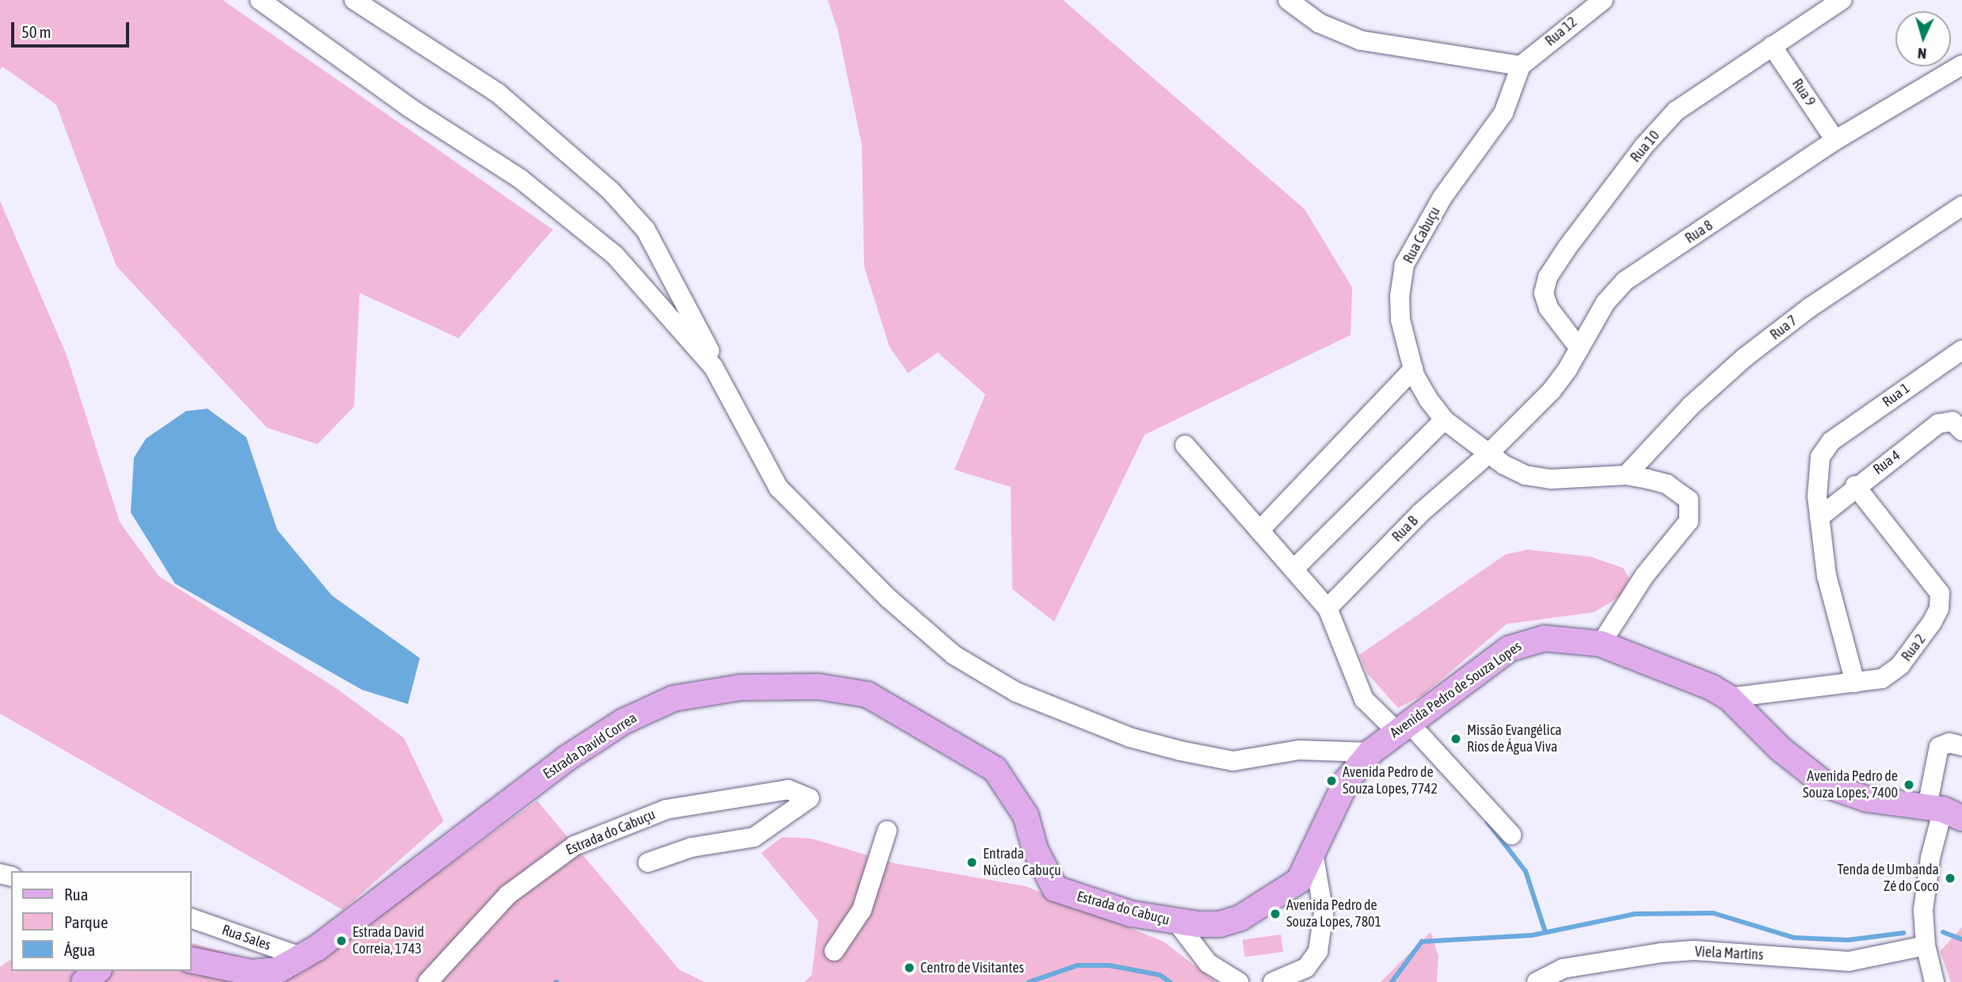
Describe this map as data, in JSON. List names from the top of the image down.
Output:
{
  "streets": {
    "main road": ["Avenida Pedro de Souza Lopes", "Estrada David Correa", "Estrada do Cabuçu"],
    "street": [
      "Rua 12",
      "Rua 9",
      "Rua 10",
      "Rua 8",
      "Rua Cabuçu",
      "Rua 7",
      "Rua 1",
      "Rua 4",
      "Rua B",
      "Rua 2",
      "Rua Sales",
      "Viela Martins"
    ]
  },
  "crossings": [
    ["Rua 12", "Rua Cabuçu"],
    ["Rua 9", "Rua 10"],
    ["Rua 9", "Rua 8"],
    ["Rua 10", "Rua 8"],
    ["Rua 8", "Rua Cabuçu"],
    ["Rua 8", "Rua B"],
    ["Rua Cabuçu", "Rua 7"],
    ["Rua Cabuçu", "Rua B"],
    ["Rua Cabuçu", "Avenida Pedro de Souza Lopes"],
    ["Rua 1", "Rua 4"],
    ["Rua 4", "Rua 2"],
    ["Rua 2", "Avenida Pedro de Souza Lopes"],
    ["Avenida Pedro de Souza Lopes", "Estrada do Cabuçu"],
    ["Estrada David Correa", "Estrada do Cabuçu"],
    ["Estrada David Correa", "Rua Sales"]
  ],
  "places": [
    "Missão Evangélica Rios de Água Viva",
    "Avenida Pedro de Souza Lopes, 7742",
    "Avenida Pedro de Souza Lopes, 7400",
    "Entrada Núcleo Cabuçu",
    "Tenda de Umbanda Zé do Coco",
    "Avenida Pedro de Souza Lopes, 7801",
    "Estrada David Correia, 1743",
    "Centro de Visitantes"
  ],
  "legend": ["Rua", "Parque", "Água"],
  "scale_bar": "50 m",
  "north": "bottom"
}
